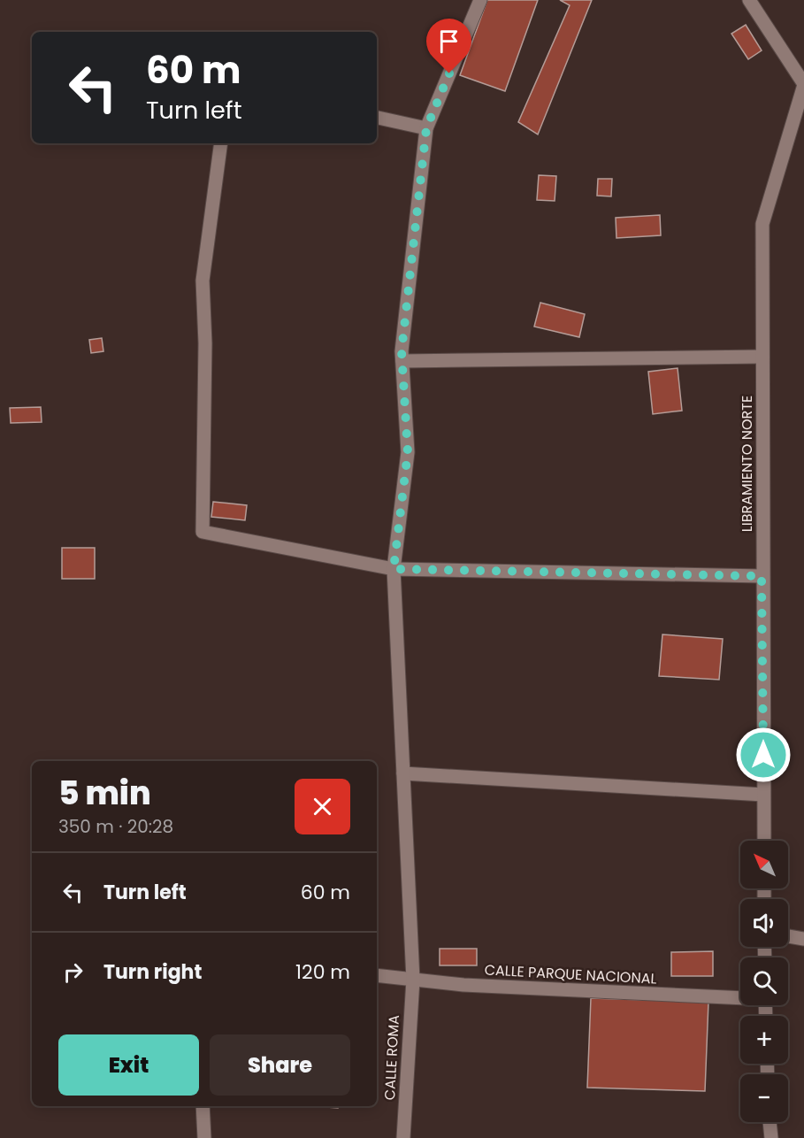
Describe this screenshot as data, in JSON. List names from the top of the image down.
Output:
{
  "streets": {
    "street": ["LIBRAMIENTO NORTE", "CALLE PARQUE NACIONAL", "CALLE ROMA"]
  },
  "crossings": [
    ["CALLE PARQUE NACIONAL", "CALLE ROMA"]
  ],
  "north": "top left",
  "page": {
    "turn": ["60 m", "Turn left"],
    "heading": ["5 min", "350 m · 20:28"],
    "map_buttons": ["+", "−"],
    "list": [
      {
        "name": "Turn left",
        "value": "60 m"
      },
      {
        "name": "Turn right",
        "value": "120 m"
      }
    ],
    "buttons": ["Exit", "Share"]
  }
}
